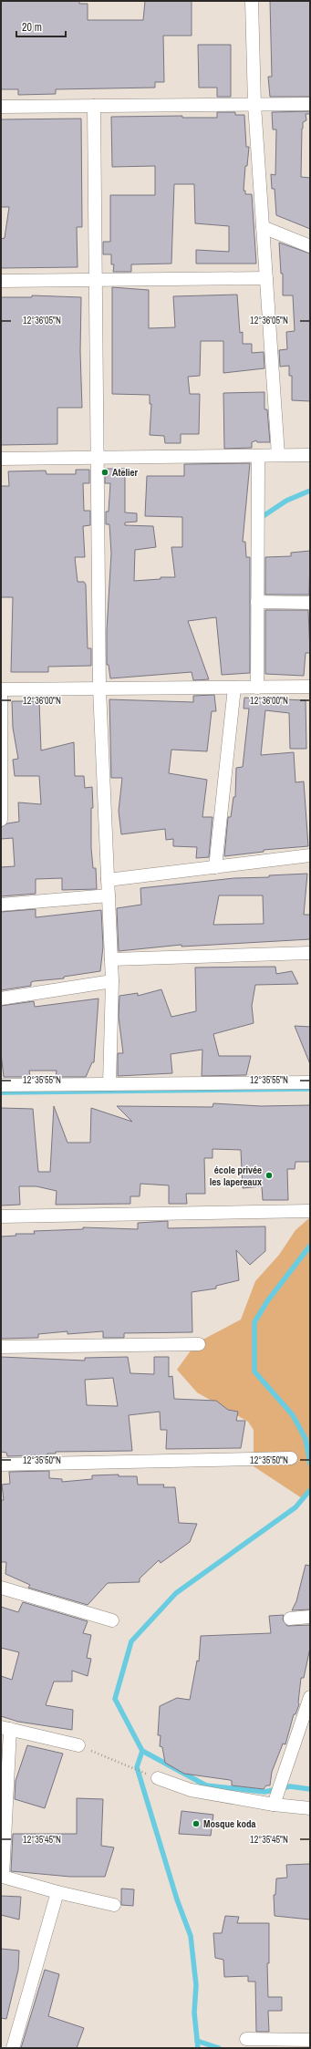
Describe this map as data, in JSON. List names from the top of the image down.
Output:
{
  "places": ["Atelier", "école privée les lapereaux", "Mosque koda"],
  "scale_bar": "20 m",
  "coordinates": [
    "12°36'05\"N",
    "12°36'00\"N",
    "12°35'55\"N",
    "12°35'50\"N",
    "12°35'45\"N"
  ]
}
